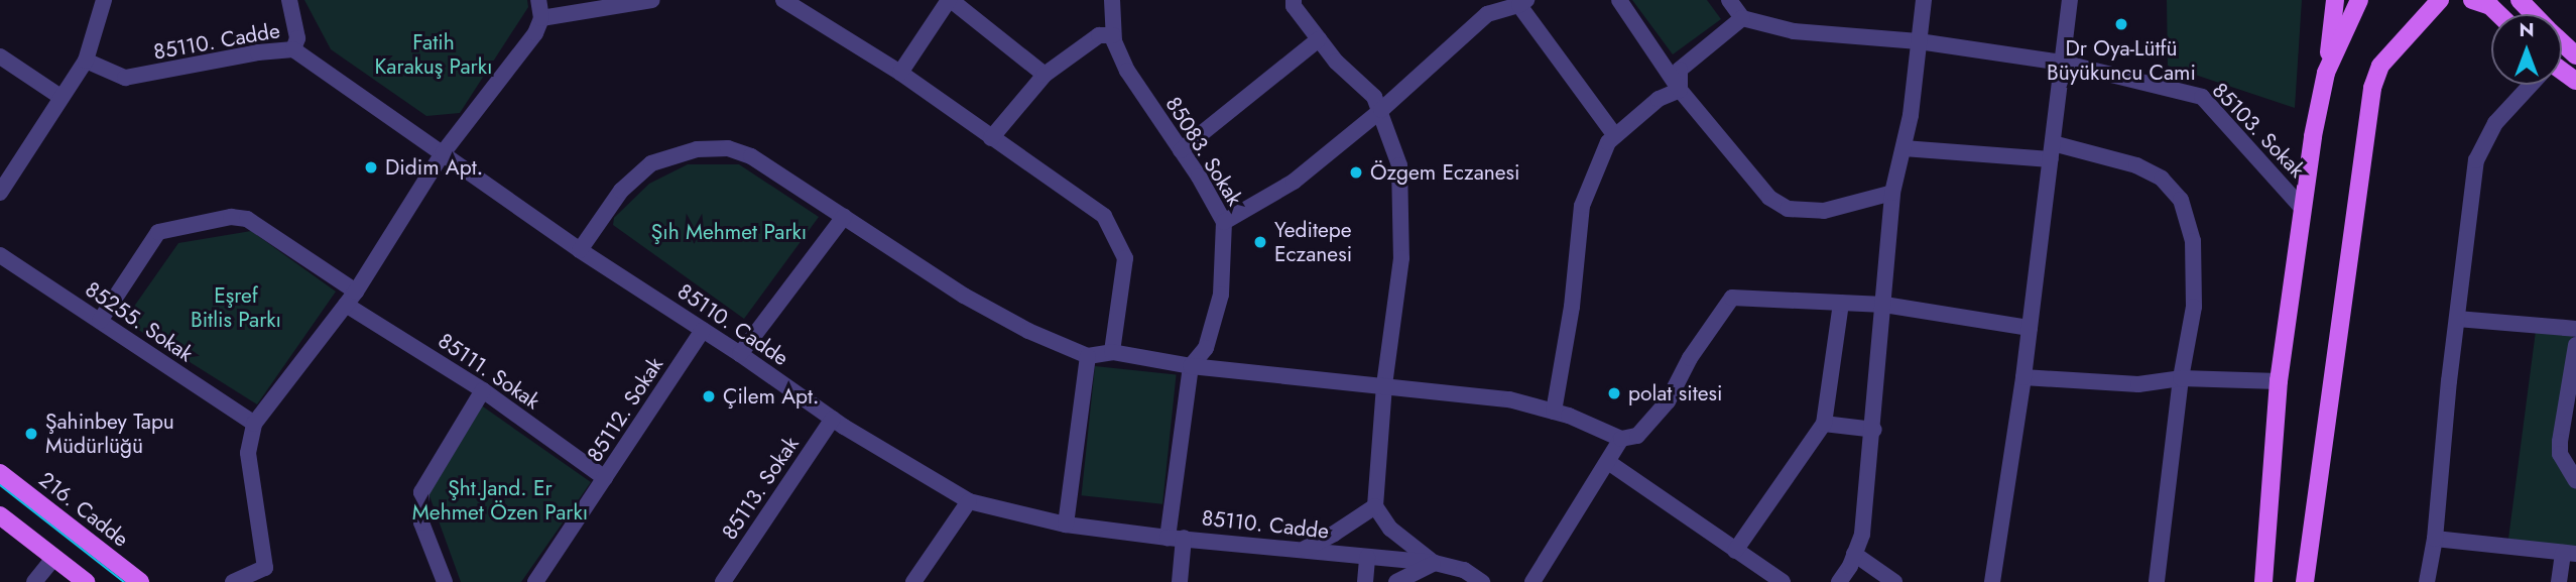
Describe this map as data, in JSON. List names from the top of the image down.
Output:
{
  "streets": {
    "main road": ["216. Cadde"],
    "street": [
      "85110. Cadde",
      "85103. Sokak",
      "85083. Sokak",
      "85255. Sokak",
      "85111. Sokak",
      "85112. Sokak",
      "85113. Sokak"
    ]
  },
  "crossings": [
    ["85110. Cadde", "85083. Sokak"],
    ["85110. Cadde", "85112. Sokak"],
    ["85110. Cadde", "85113. Sokak"],
    ["85255. Sokak", "85111. Sokak"],
    ["85111. Sokak", "85112. Sokak"]
  ],
  "parks": [
    "Fatih Karakuş Parkı",
    "Şıh Mehmet Parkı",
    "Eşref Bitlis Parkı",
    "Şht.Jand. Er Mehmet Özen Parkı"
  ],
  "places": [
    "Dr Oya-Lütfü Büyükuncu Cami",
    "Didim Apt.",
    "Özgem Eczanesi",
    "Yeditepe Eczanesi",
    "polat sitesi",
    "Çilem Apt.",
    "Şahinbey Tapu Müdürlüğü"
  ],
  "north": "top"
}
